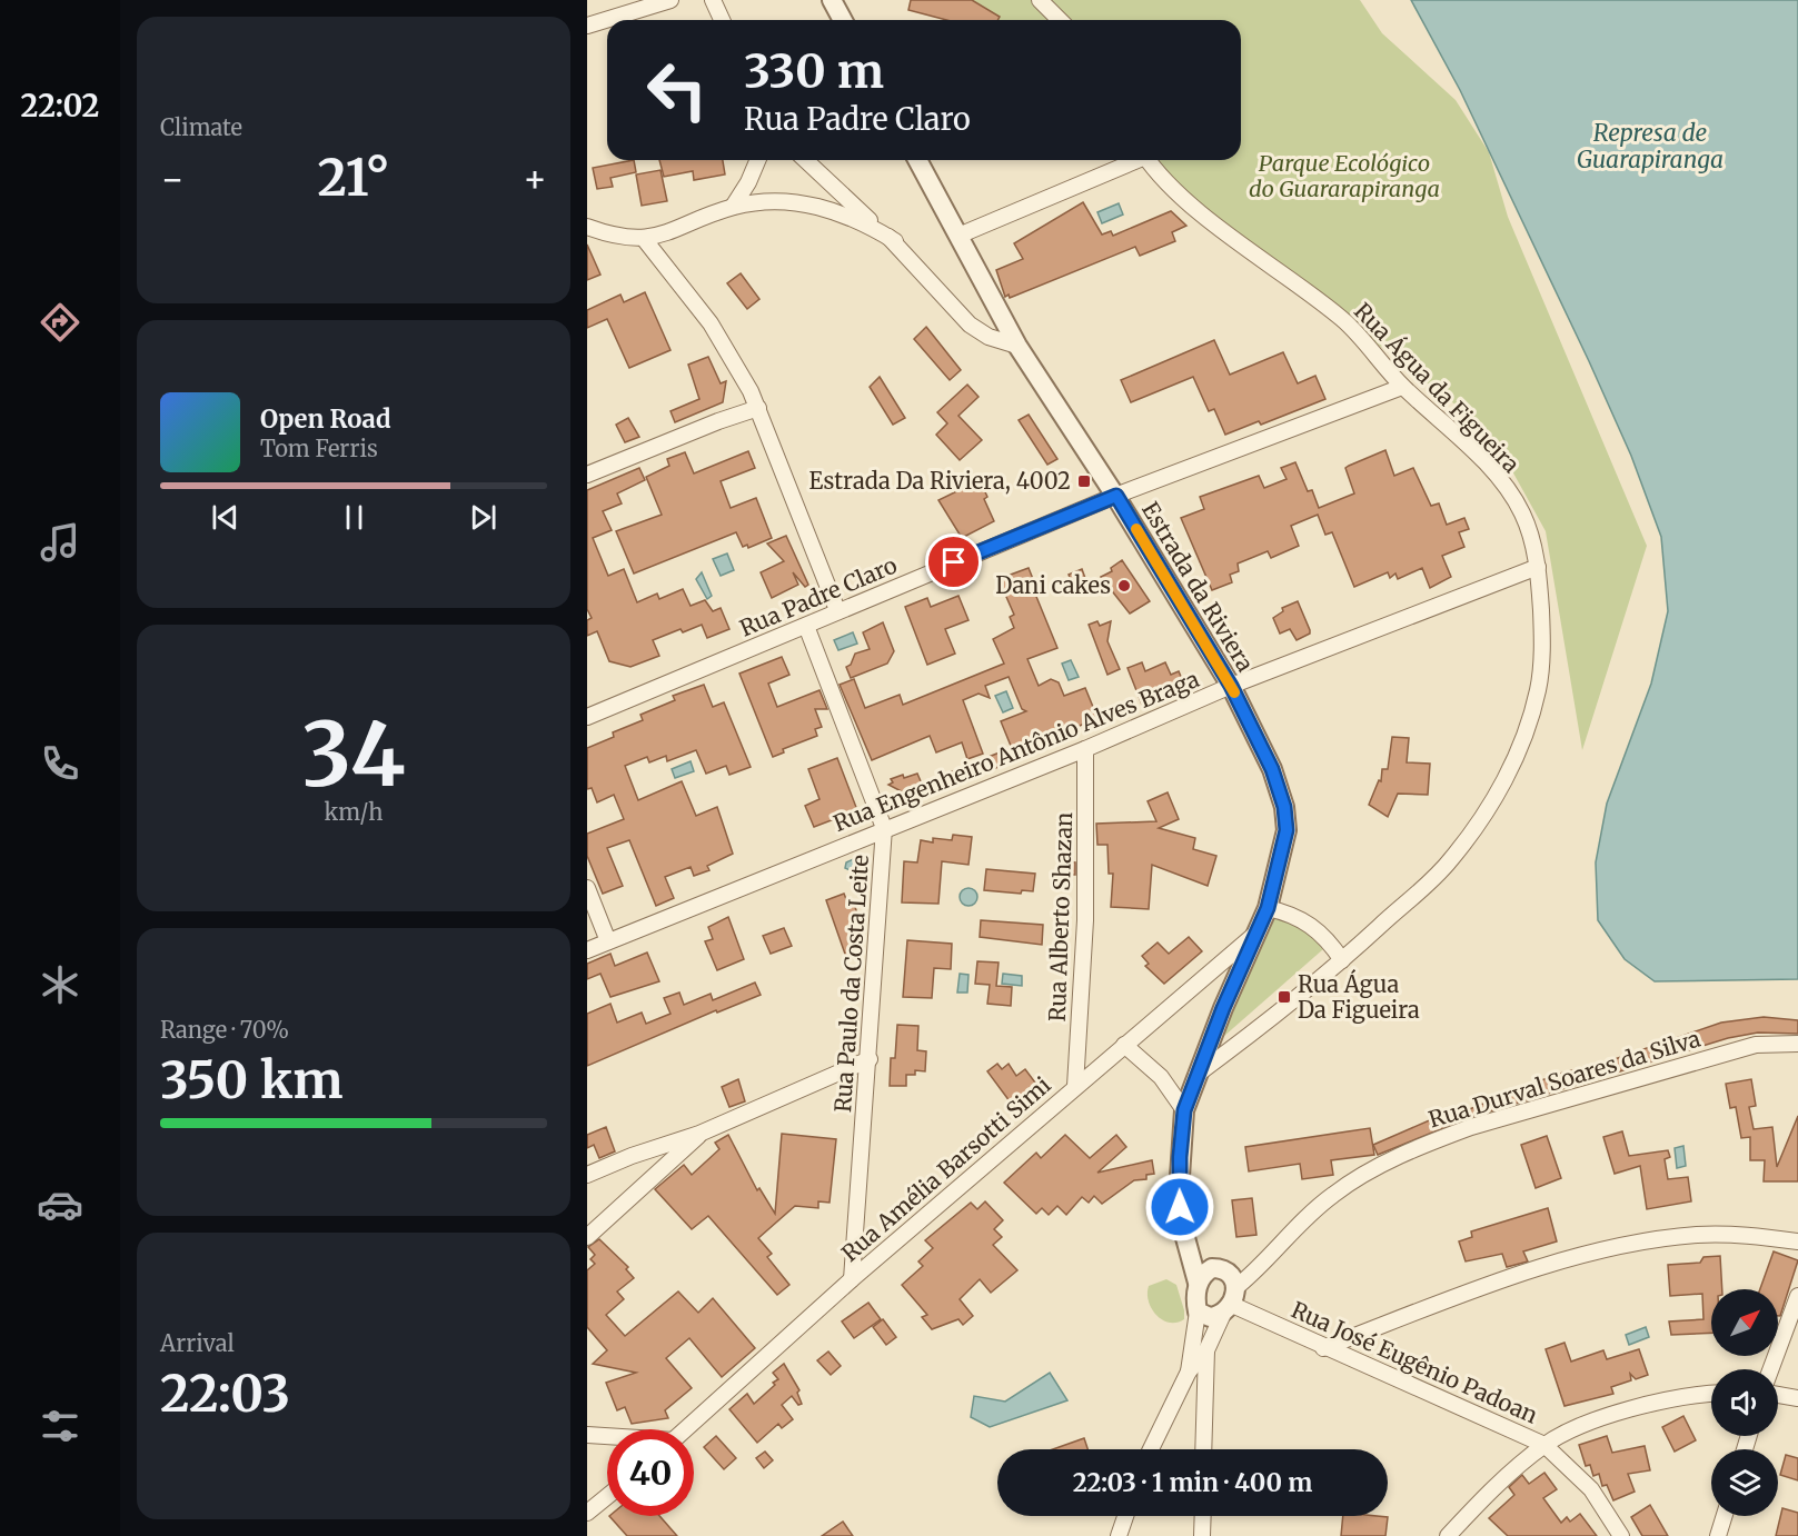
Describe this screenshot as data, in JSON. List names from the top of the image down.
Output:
{
  "streets": {
    "street": [
      "Rua Água da Figueira",
      "Estrada da Riviera",
      "Rua Padre Claro",
      "Rua Engenheiro Antônio Alves Braga",
      "Rua Alberto Shazan",
      "Rua Paulo da Costa Leite",
      "Rua Durval Soares da Silva",
      "Rua Amélia Barsotti Simi",
      "Rua José Eugênio Padoan"
    ]
  },
  "crossings": [
    ["Rua Água da Figueira", "Estrada da Riviera"],
    ["Rua Água da Figueira", "Rua Padre Claro"],
    ["Rua Água da Figueira", "Rua Engenheiro Antônio Alves Braga"],
    ["Estrada da Riviera", "Rua Padre Claro"],
    ["Estrada da Riviera", "Rua Engenheiro Antônio Alves Braga"],
    ["Estrada da Riviera", "Rua Amélia Barsotti Simi"],
    ["Rua Padre Claro", "Rua Paulo da Costa Leite"],
    ["Rua Engenheiro Antônio Alves Braga", "Rua Alberto Shazan"],
    ["Rua Engenheiro Antônio Alves Braga", "Rua Paulo da Costa Leite"],
    ["Rua Alberto Shazan", "Rua Amélia Barsotti Simi"],
    ["Rua Paulo da Costa Leite", "Rua Amélia Barsotti Simi"],
    ["Rua Durval Soares da Silva", "Rua José Eugênio Padoan"]
  ],
  "water": ["Represa de Guarapiranga"],
  "parks": ["Parque Ecológico do Guararapiranga"],
  "places": {
    "transit": ["Estrada Da Riviera, 4002", "Rua Água Da Figueira"],
    "other": ["Dani cakes"]
  },
  "north": "top right",
  "page": {
    "tabs": "22:02",
    "tile": [
      "Climate",
      ["34", "km/h"],
      ["Range · 70%", "350 km"],
      ["Arrival", "22:03"]
    ],
    "turn": ["330 m", "Rua Padre Claro"],
    "heat": ["−", "21°", "+"],
    "song": ["Open Road", "Tom Ferris"],
    "limit": "40",
    "trip": "22:03 · 1 min · 400 m"
  }
}
